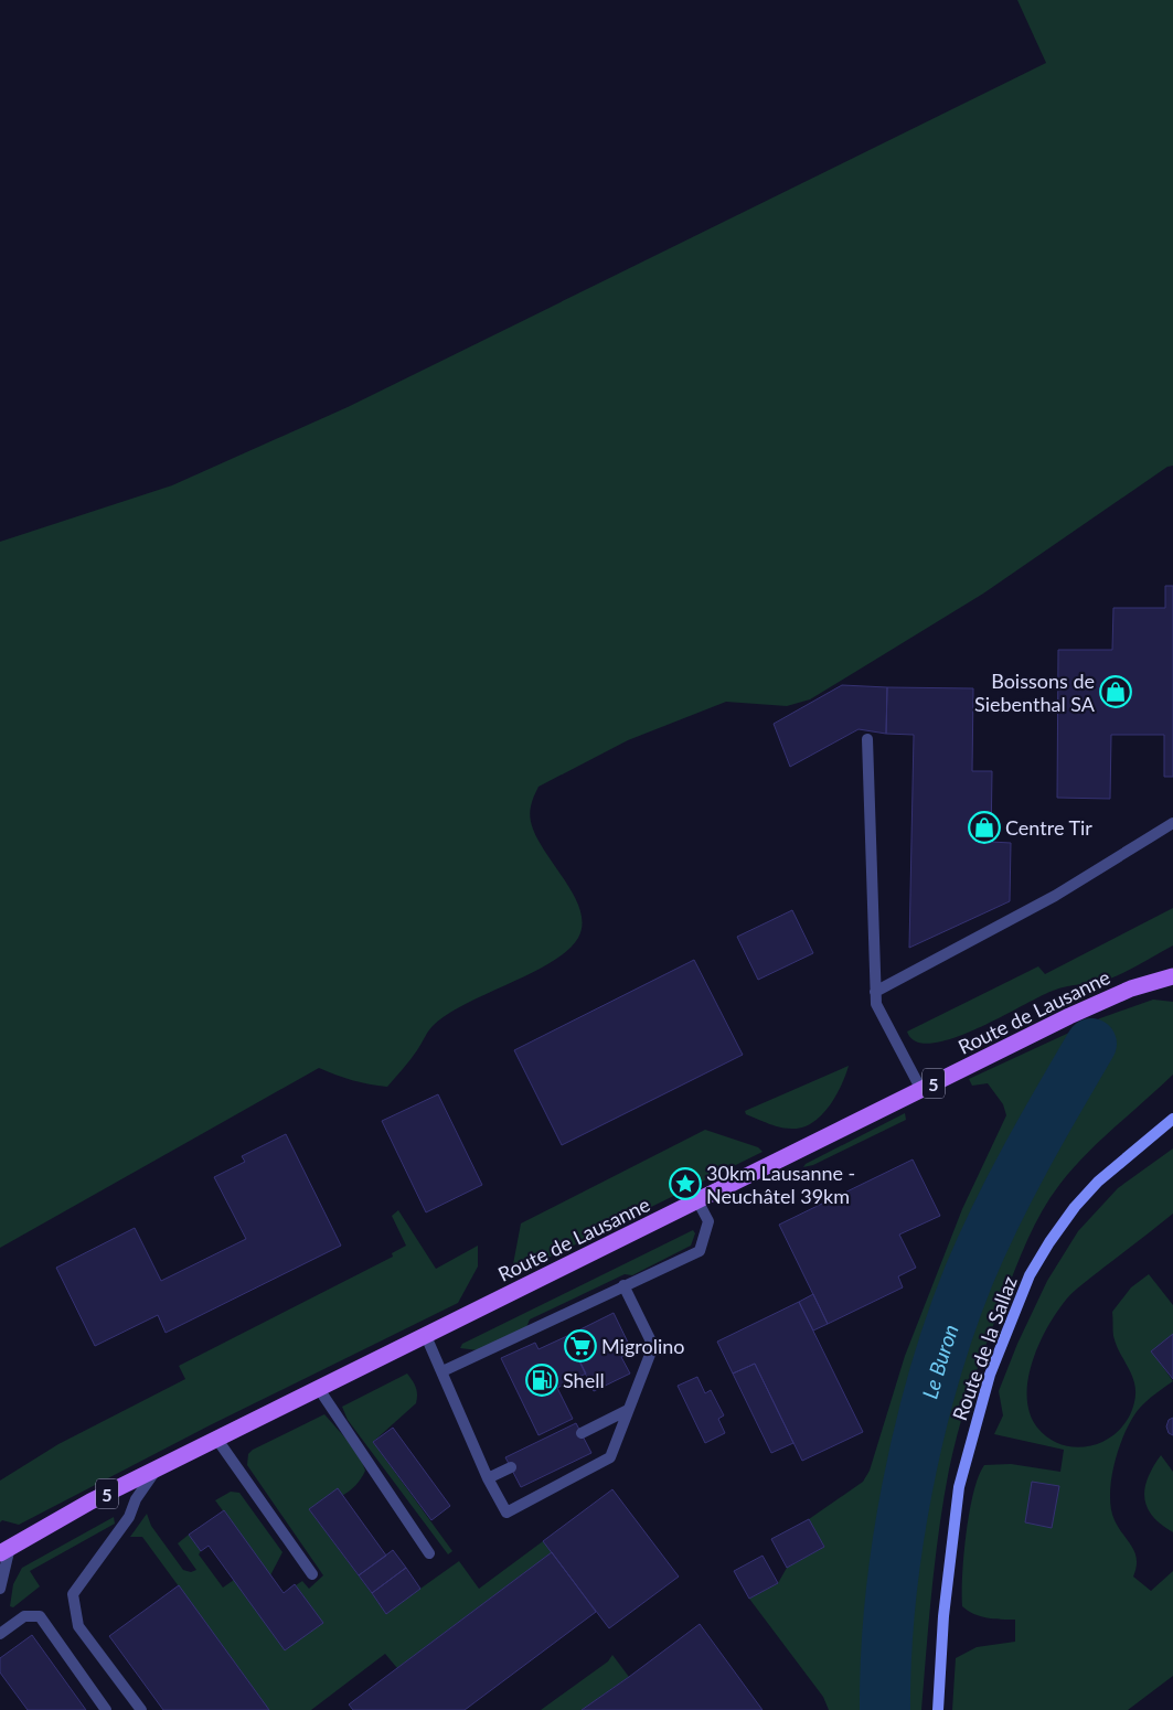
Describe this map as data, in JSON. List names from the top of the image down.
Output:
{
  "streets": {
    "main road": ["Route de Lausanne", "5", "Route de la Sallaz"]
  },
  "water": ["Le Buron"],
  "places": {
    "shop": ["Boissons de Siebenthal SA", "Centre Tir"],
    "place": ["30km Lausanne - Neuchâtel 39km"],
    "supermarket": ["Migrolino"],
    "fuel station": ["Shell"]
  }
}
